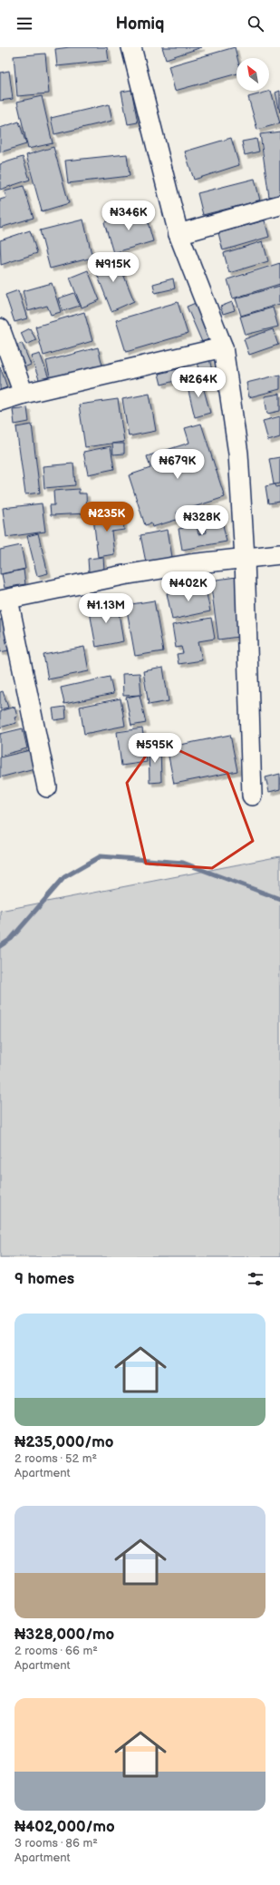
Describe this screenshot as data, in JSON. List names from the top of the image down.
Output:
{
  "north": "top left",
  "page": {
    "header": "Homiq",
    "price": [
      "₦346K",
      "₦915K",
      "₦264K",
      "₦679K",
      "₦235K",
      "₦328K",
      "₦402K",
      "₦1.13M",
      "₦595K"
    ],
    "heading": "9 homes",
    "list": [
      {
        "name": "₦235,000/mo",
        "note": "2 rooms · 52 m² · Apartment"
      },
      {
        "name": "₦328,000/mo",
        "note": "2 rooms · 66 m² · Apartment"
      },
      {
        "name": "₦402,000/mo",
        "note": "3 rooms · 86 m² · Apartment"
      }
    ]
  }
}
